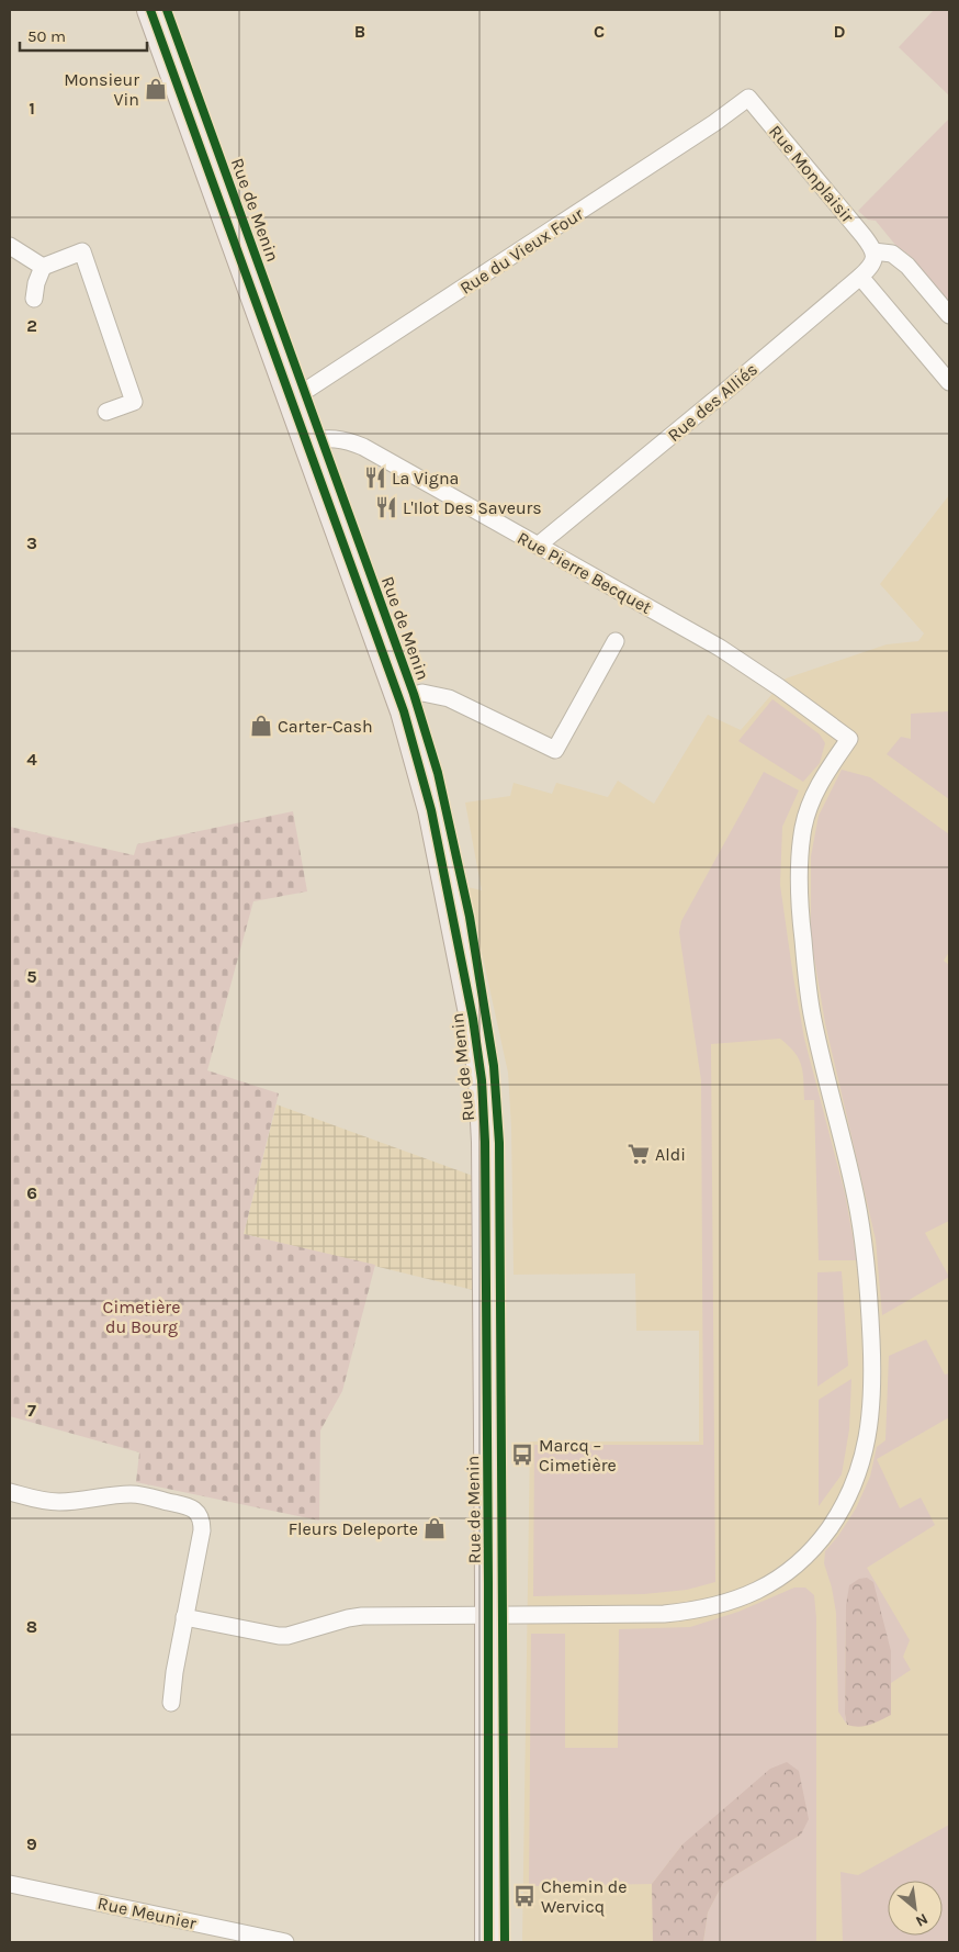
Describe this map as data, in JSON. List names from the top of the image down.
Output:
{
  "streets": {
    "main road": ["Rue de Menin"],
    "street": [
      "Rue Monplaisir",
      "Rue du Vieux Four",
      "Rue des Alliés",
      "Rue Pierre Becquet",
      "Rue Meunier"
    ]
  },
  "crossings": [
    ["Rue Monplaisir", "Rue du Vieux Four"],
    ["Rue Monplaisir", "Rue des Alliés"],
    ["Rue de Menin", "Rue du Vieux Four"],
    ["Rue de Menin", "Rue Pierre Becquet"],
    ["Rue des Alliés", "Rue Pierre Becquet"]
  ],
  "parks": ["Cimetière du Bourg"],
  "places": {
    "shop": ["Monsieur Vin", "Carter-Cash", "Fleurs Deleporte"],
    "restaurant": ["La Vigna", "L'Ilot Des Saveurs"],
    "supermarket": ["Aldi"],
    "bus stop": ["Marcq – Cimetière", "Chemin de Wervicq"]
  },
  "scale_bar": "50 m",
  "north": "bottom right",
  "grid": {
    "columns": ["B", "C", "D"],
    "rows": [
      "1",
      "2",
      "3",
      "4",
      "5",
      "6",
      "7",
      "8",
      "9"
    ]
  }
}
